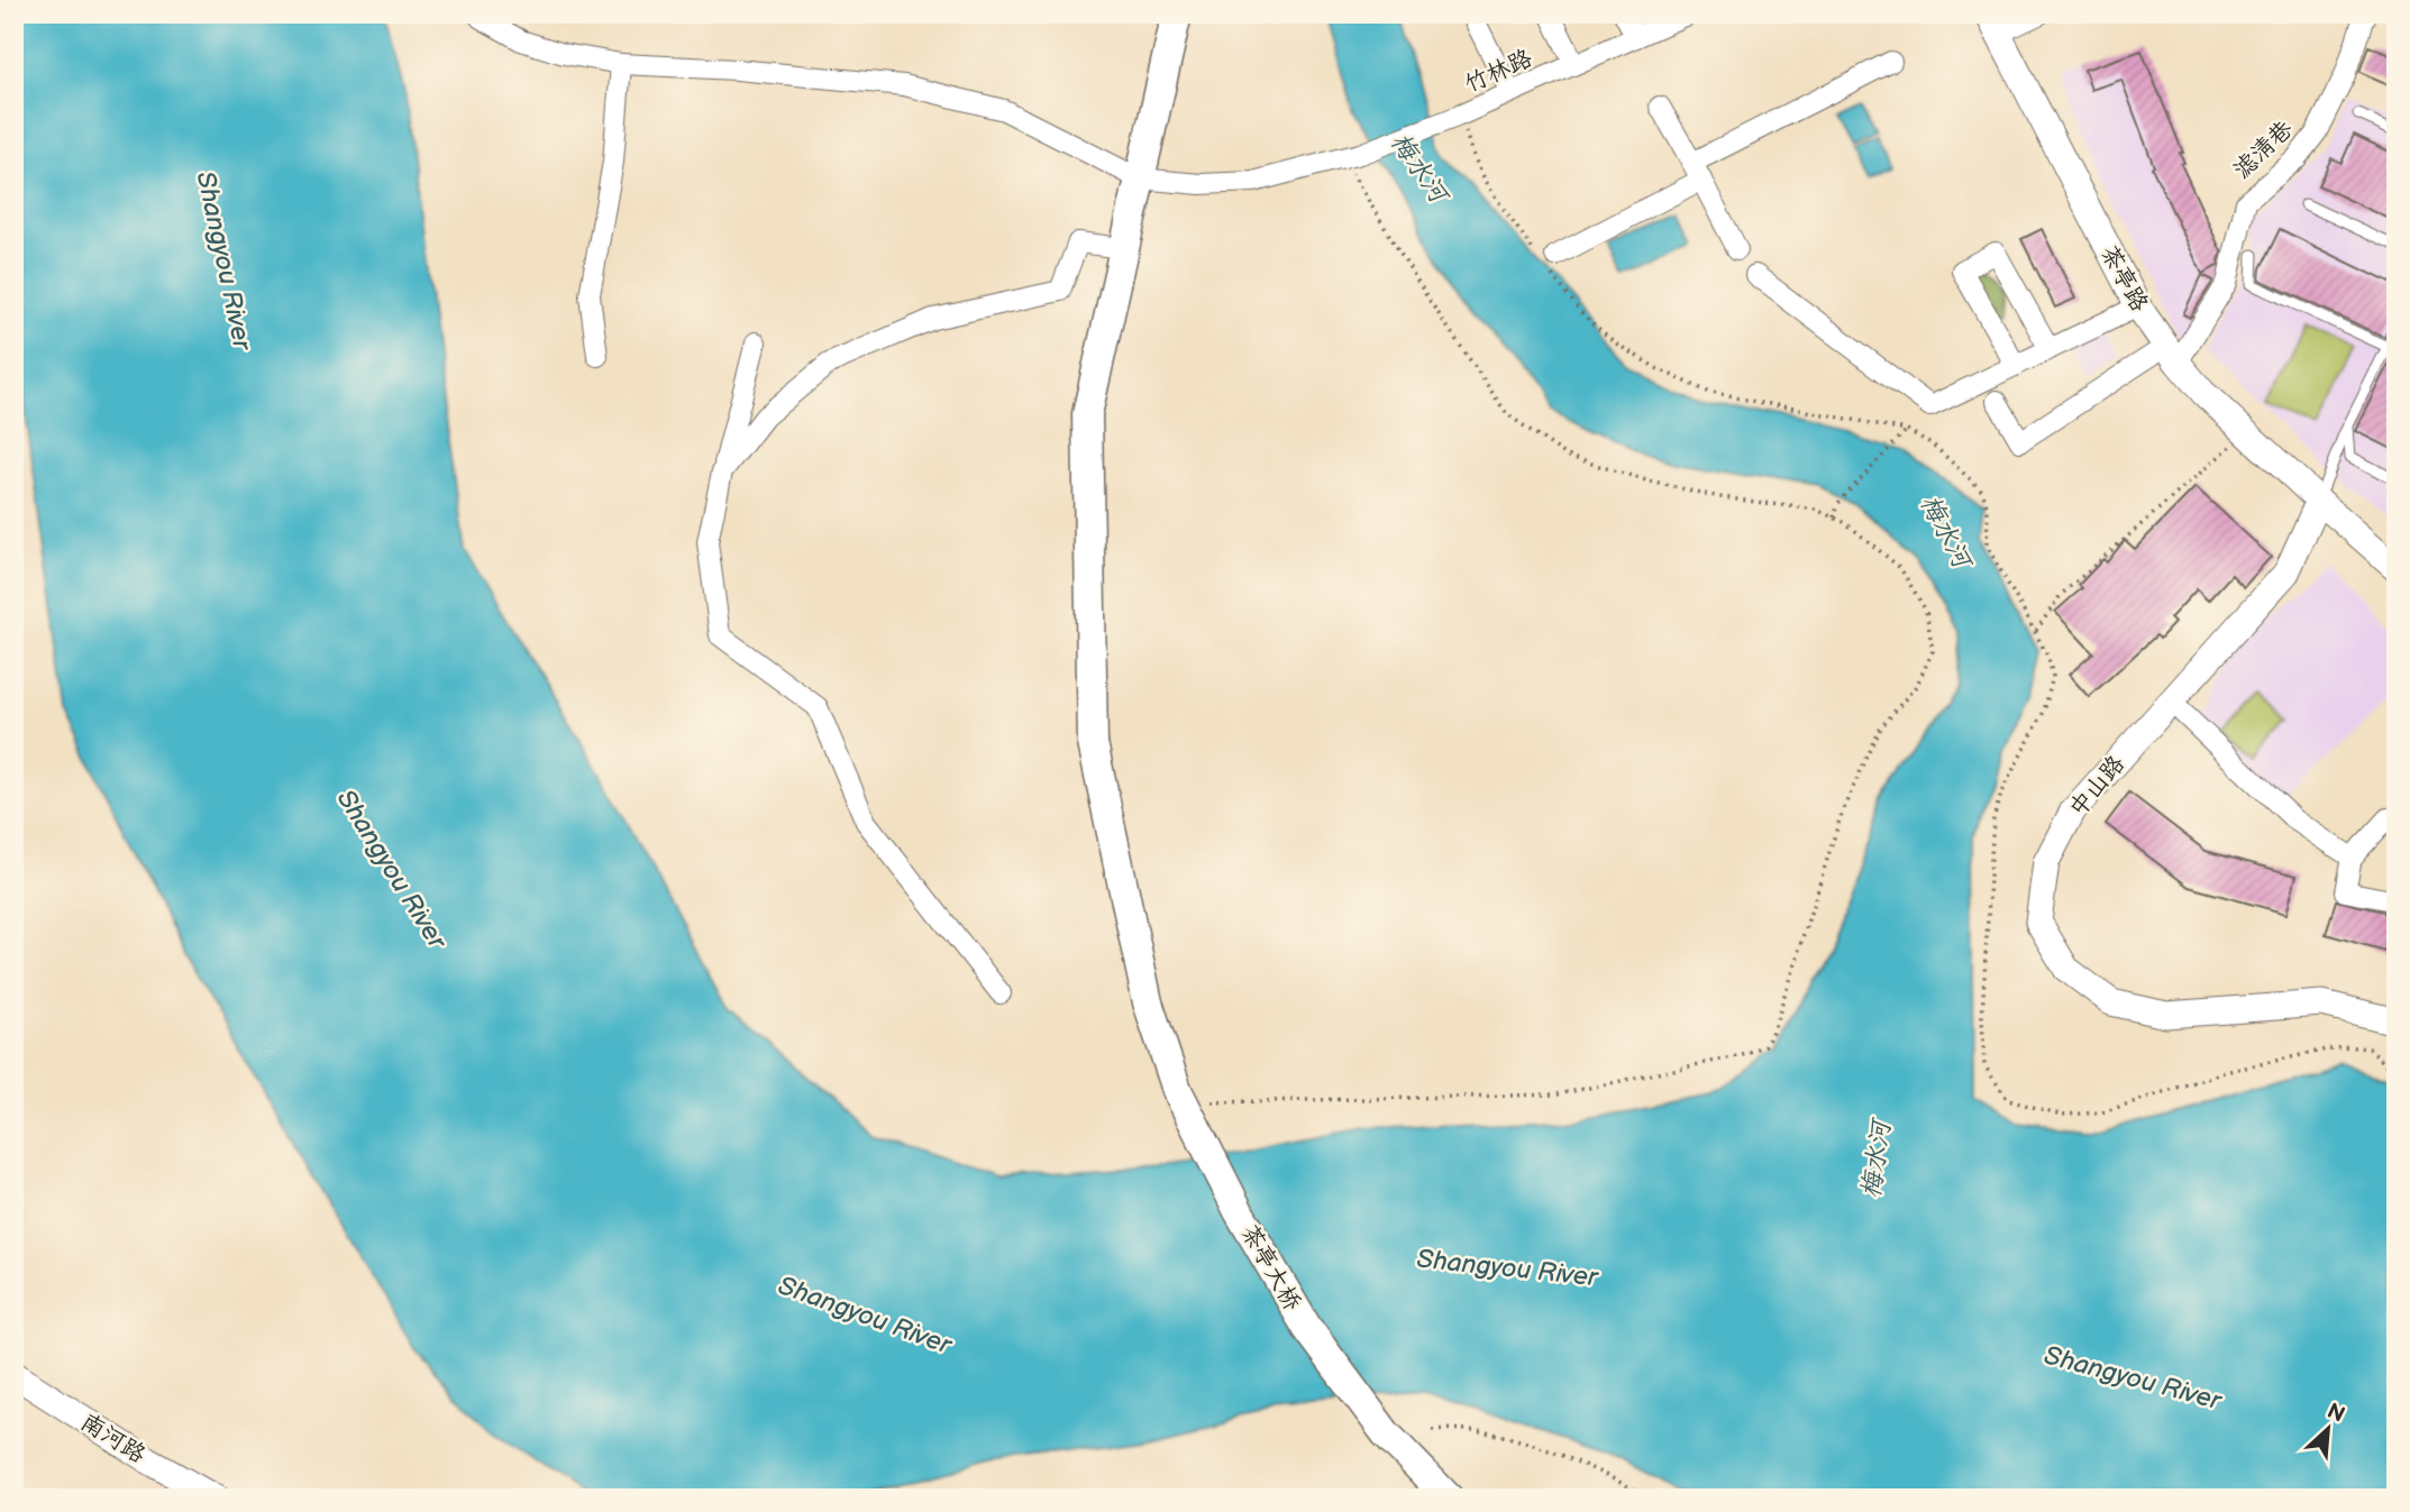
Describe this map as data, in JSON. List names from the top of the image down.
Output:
{
  "streets": {
    "main road": ["茶亭大桥"],
    "street": [
      "竹林路",
      "滤清巷",
      "茶亭路",
      "中山路",
      "南河路"
    ]
  },
  "crossings": [
    ["竹林路", "茶亭大桥"],
    ["滤清巷", "茶亭路"],
    ["茶亭路", "中山路"]
  ],
  "water": ["梅水河", "Shangyou River"],
  "north": "top right"
}
